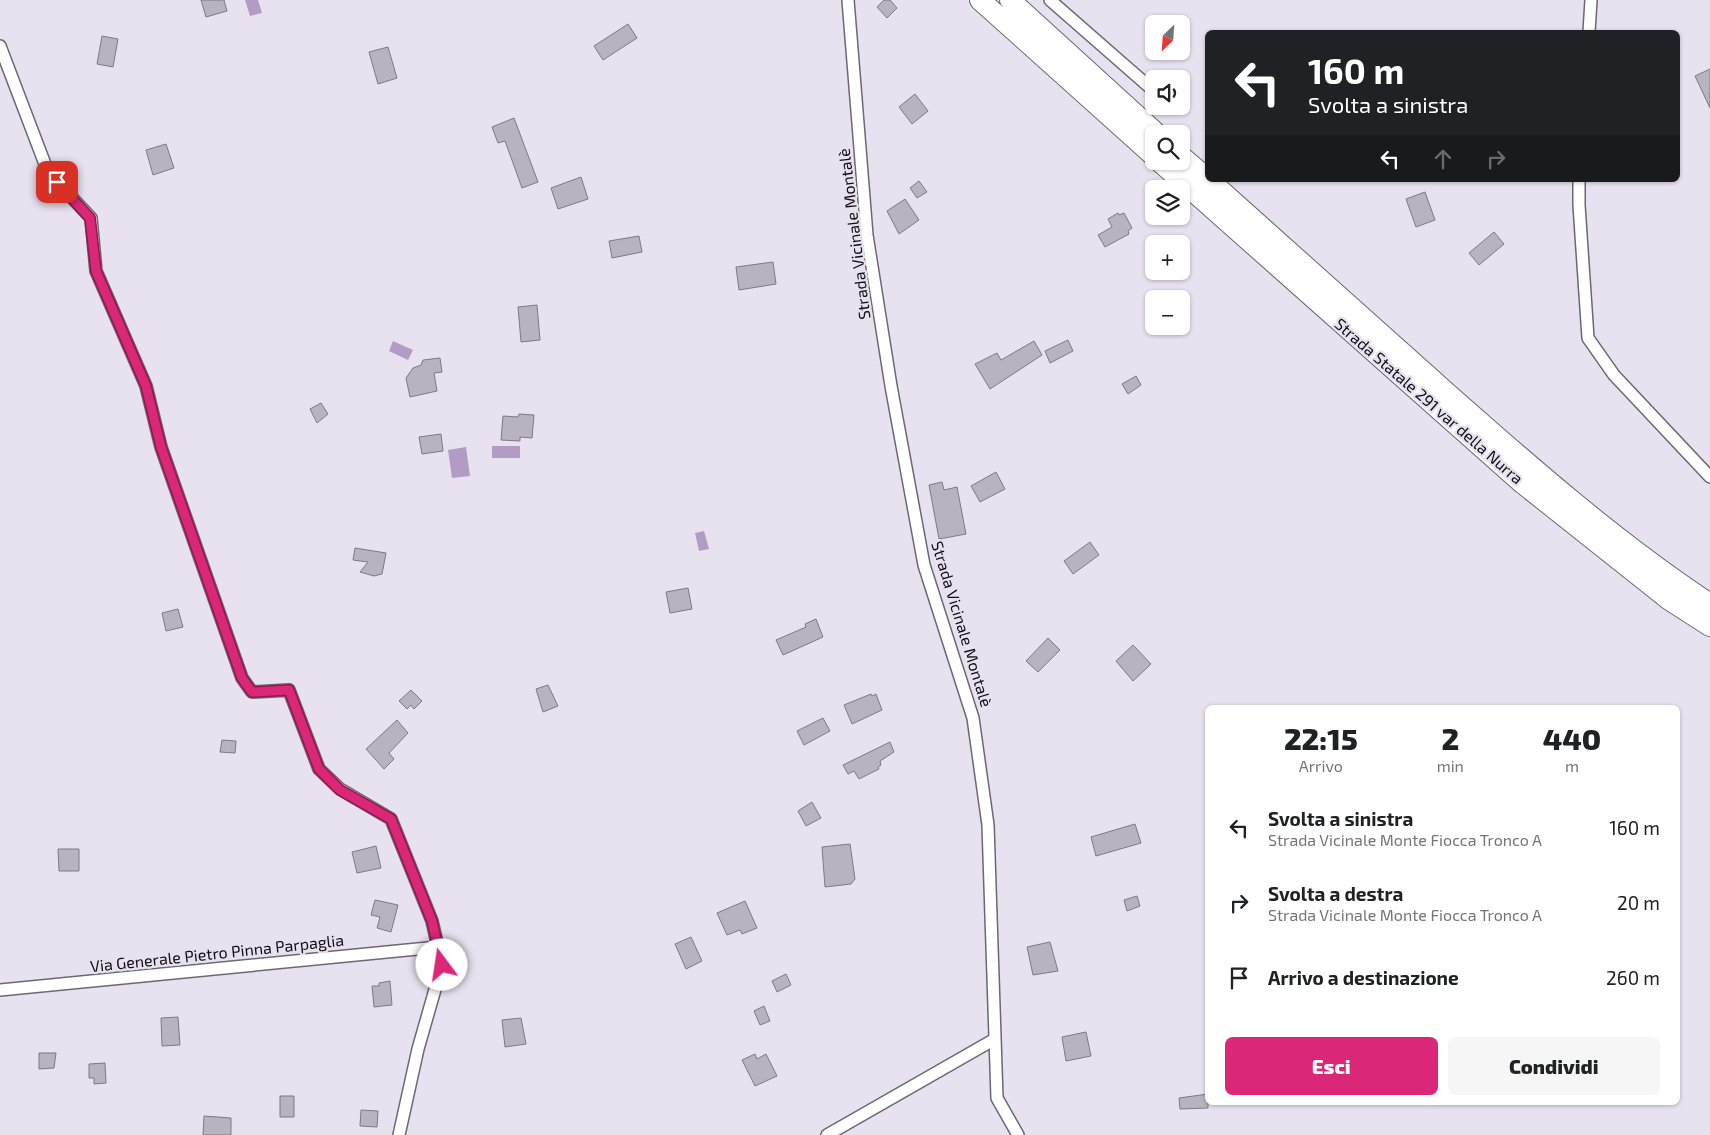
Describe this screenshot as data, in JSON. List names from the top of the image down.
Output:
{
  "streets": {
    "highway": ["Strada Statale 291 var della Nurra"],
    "street": ["Strada Vicinale Montalè", "Via Generale Pietro Pinna Parpaglia"]
  },
  "north": "bottom left",
  "page": {
    "map_buttons": ["+", "−"],
    "turn": ["160 m", "Svolta a sinistra"],
    "eta": [
      "22:15",
      "Arrivo",
      "2",
      "min",
      "440",
      "m"
    ],
    "list": [
      {
        "name": "Svolta a sinistra",
        "note": "Strada Vicinale Monte Fiocca Tronco A",
        "value": "160 m"
      },
      {
        "name": "Svolta a destra",
        "note": "Strada Vicinale Monte Fiocca Tronco A",
        "value": "20 m"
      },
      {
        "name": "Arrivo a destinazione",
        "value": "260 m"
      }
    ],
    "buttons": ["Esci", "Condividi"]
  }
}
